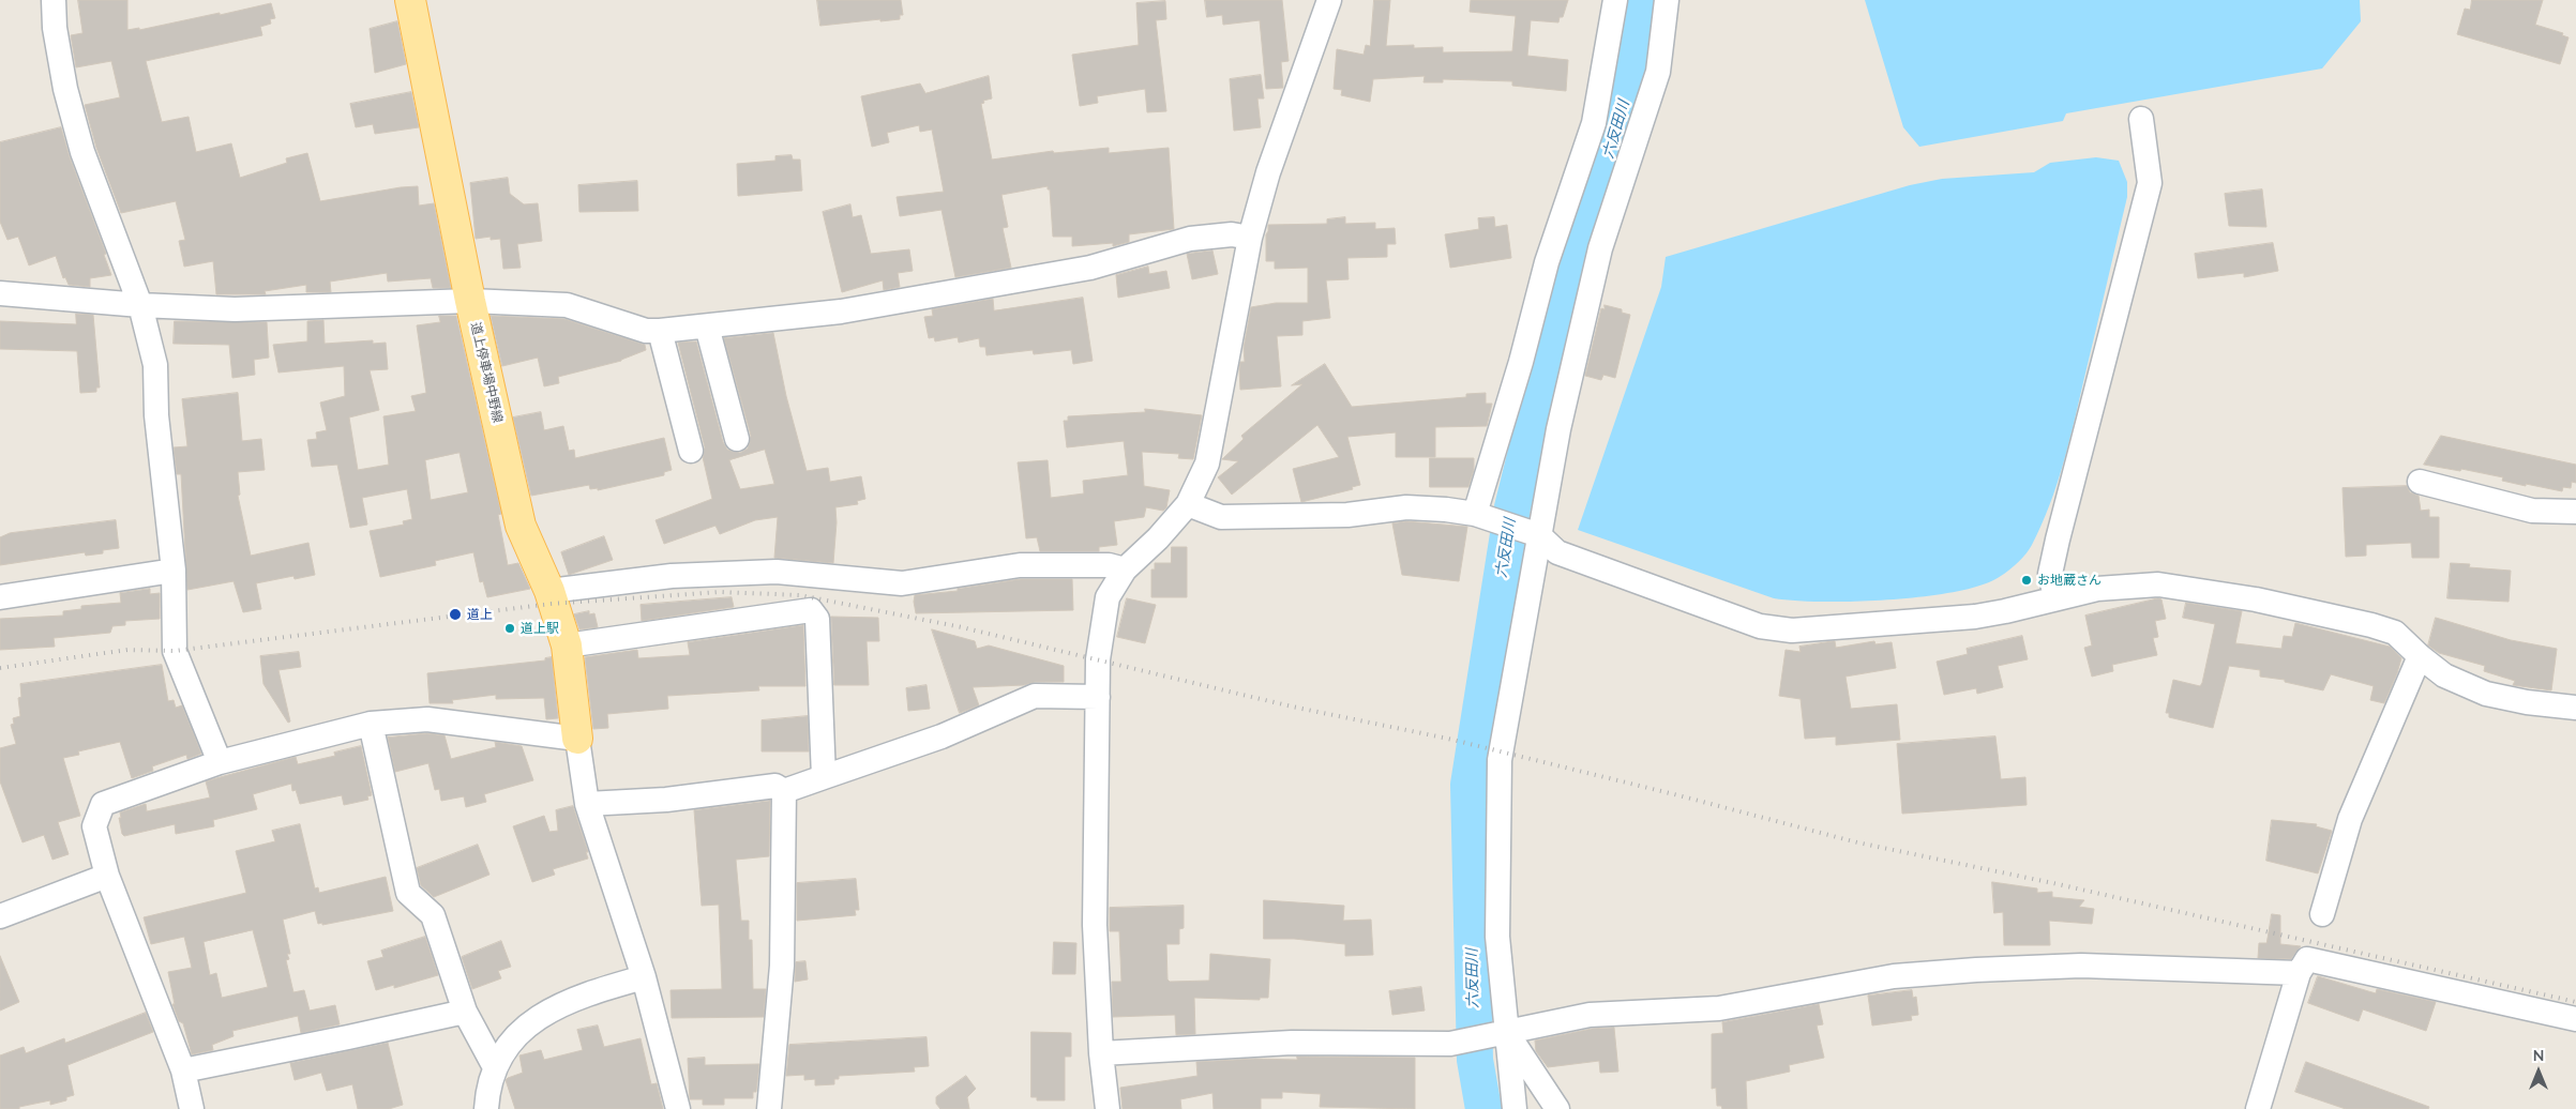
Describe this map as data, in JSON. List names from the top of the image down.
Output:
{
  "streets": {
    "main road": ["道上停車場中野線"]
  },
  "water": ["六反田川"],
  "places": ["お地蔵さん", "道上", "道上駅"],
  "north": "top"
}
